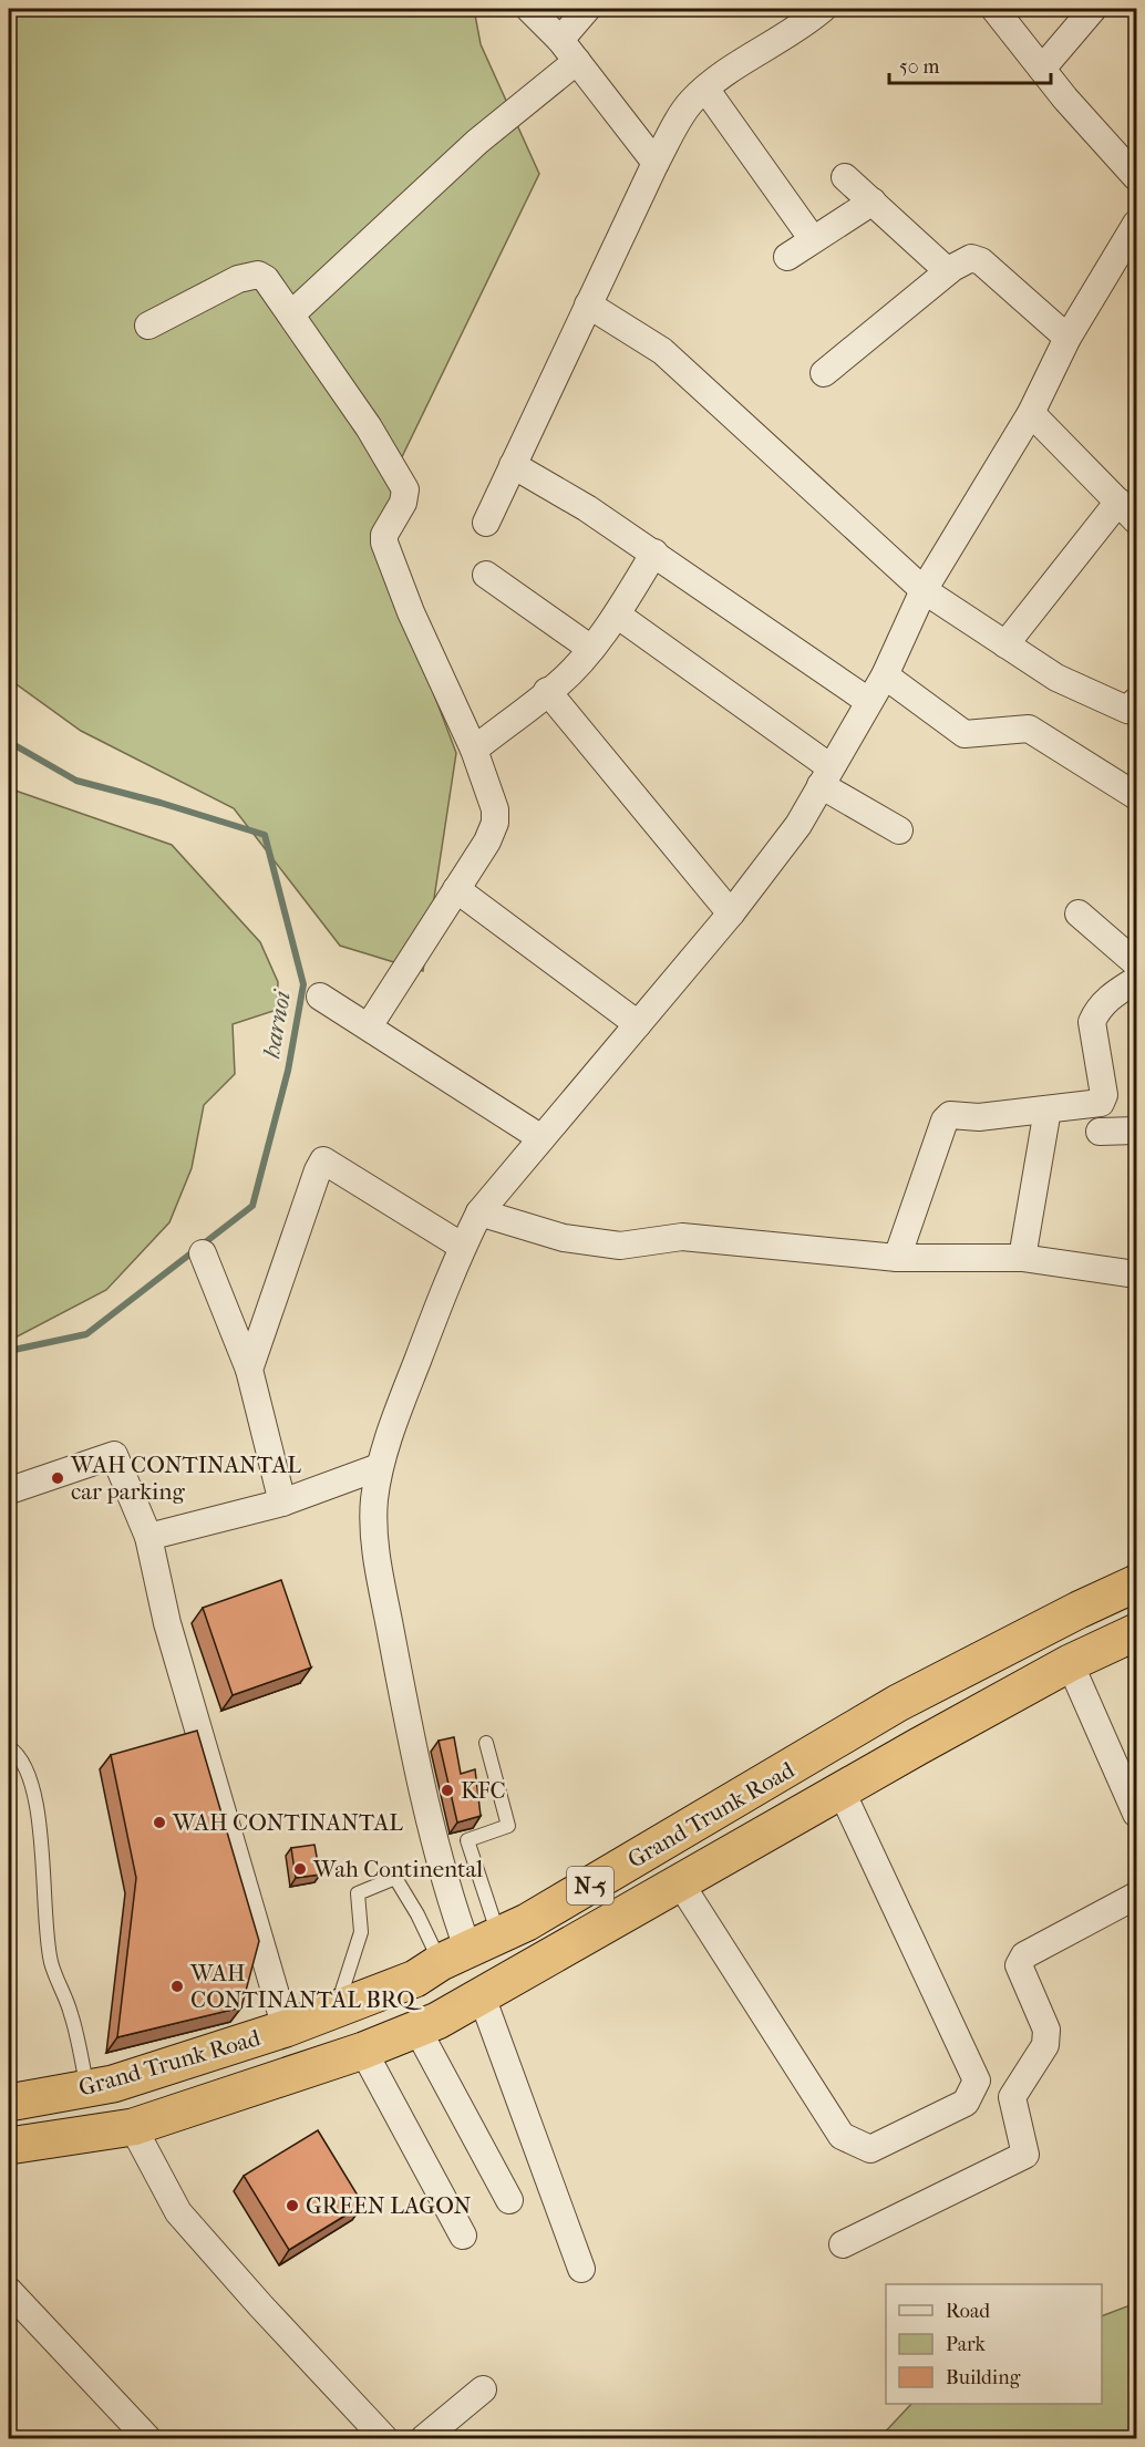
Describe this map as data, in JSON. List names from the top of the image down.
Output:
{
  "streets": {
    "highway": ["Grand Trunk Road", "N-5"]
  },
  "water": ["harnoi"],
  "places": [
    "WAH CONTINANTAL car parking",
    "KFC",
    "WAH CONTINANTAL",
    "Wah Continental",
    "WAH CONTINANTAL BRQ",
    "GREEN LAGON"
  ],
  "legend": ["Road", "Park", "Building"],
  "scale_bar": "50 m"
}
